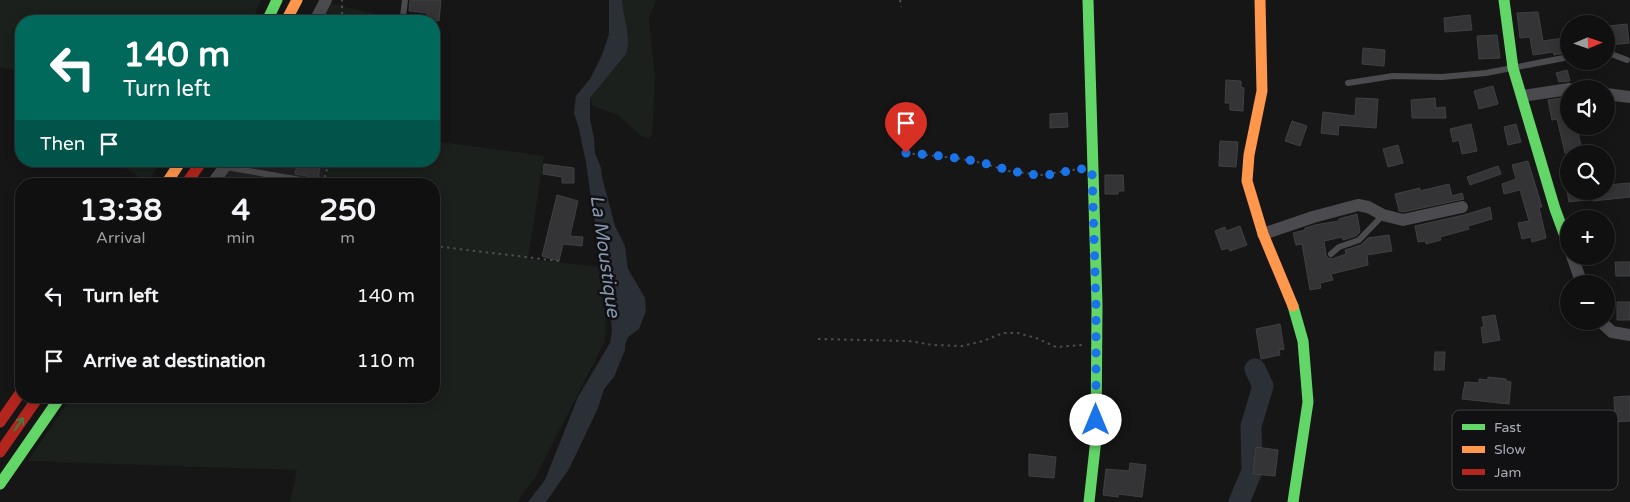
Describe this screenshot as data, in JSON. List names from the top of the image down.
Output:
{
  "water": ["La Moustique"],
  "legend": ["Fast", "Slow", "Jam"],
  "north": "right",
  "page": {
    "map_buttons": ["+", "−"],
    "turn": ["140 m", "Turn left"],
    "then": "Then",
    "eta": [
      "13:38",
      "Arrival",
      "4",
      "min",
      "250",
      "m"
    ],
    "list": [
      {
        "name": "Turn left",
        "value": "140 m"
      },
      {
        "name": "Arrive at destination",
        "value": "110 m"
      }
    ]
  }
}
